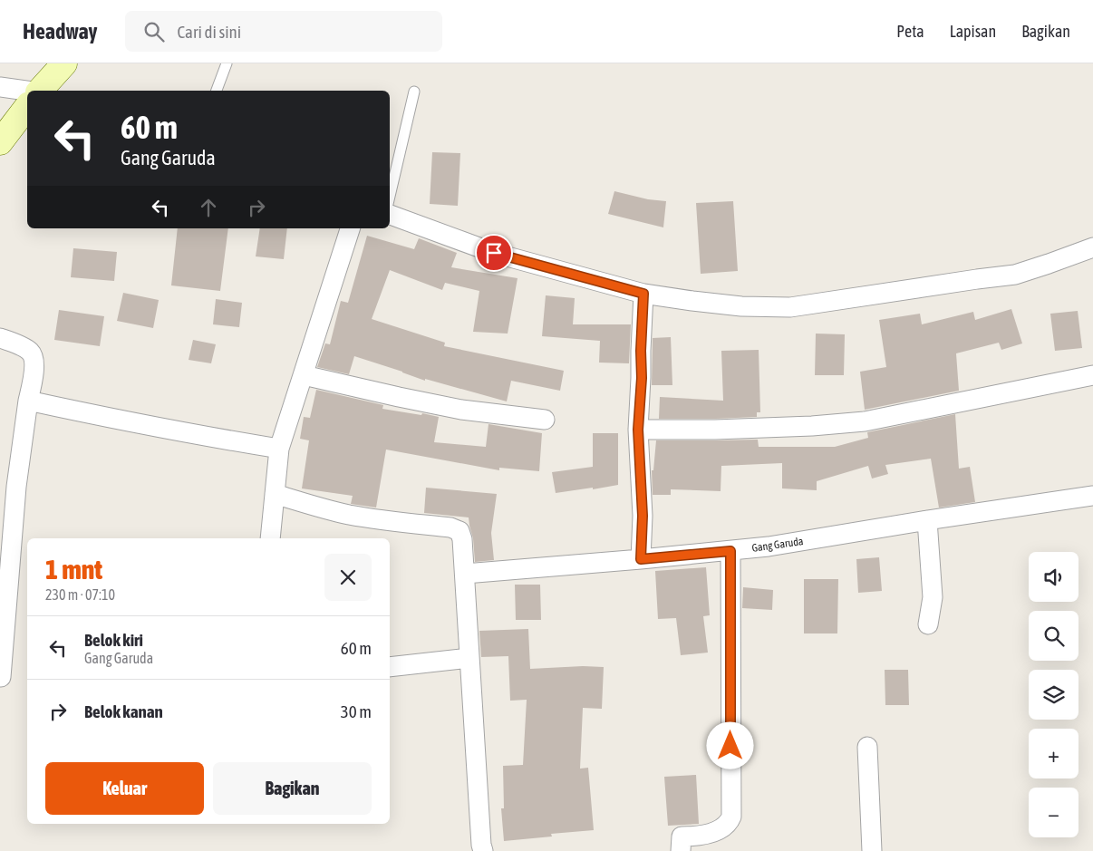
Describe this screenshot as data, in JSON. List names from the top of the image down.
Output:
{
  "streets": {
    "street": ["Gang Garuda"]
  },
  "page": {
    "header": "Headway",
    "search": "Cari di sini",
    "nav": ["Peta", "Lapisan", "Bagikan"],
    "turn": ["60 m", "Gang Garuda"],
    "heading": ["1 mnt", "230 m · 07:10"],
    "map_buttons": ["+", "−"],
    "list": [
      {
        "name": "Belok kiri",
        "note": "Gang Garuda",
        "value": "60 m"
      },
      {
        "name": "Belok kanan",
        "value": "30 m"
      }
    ],
    "buttons": ["Keluar", "Bagikan"]
  }
}
